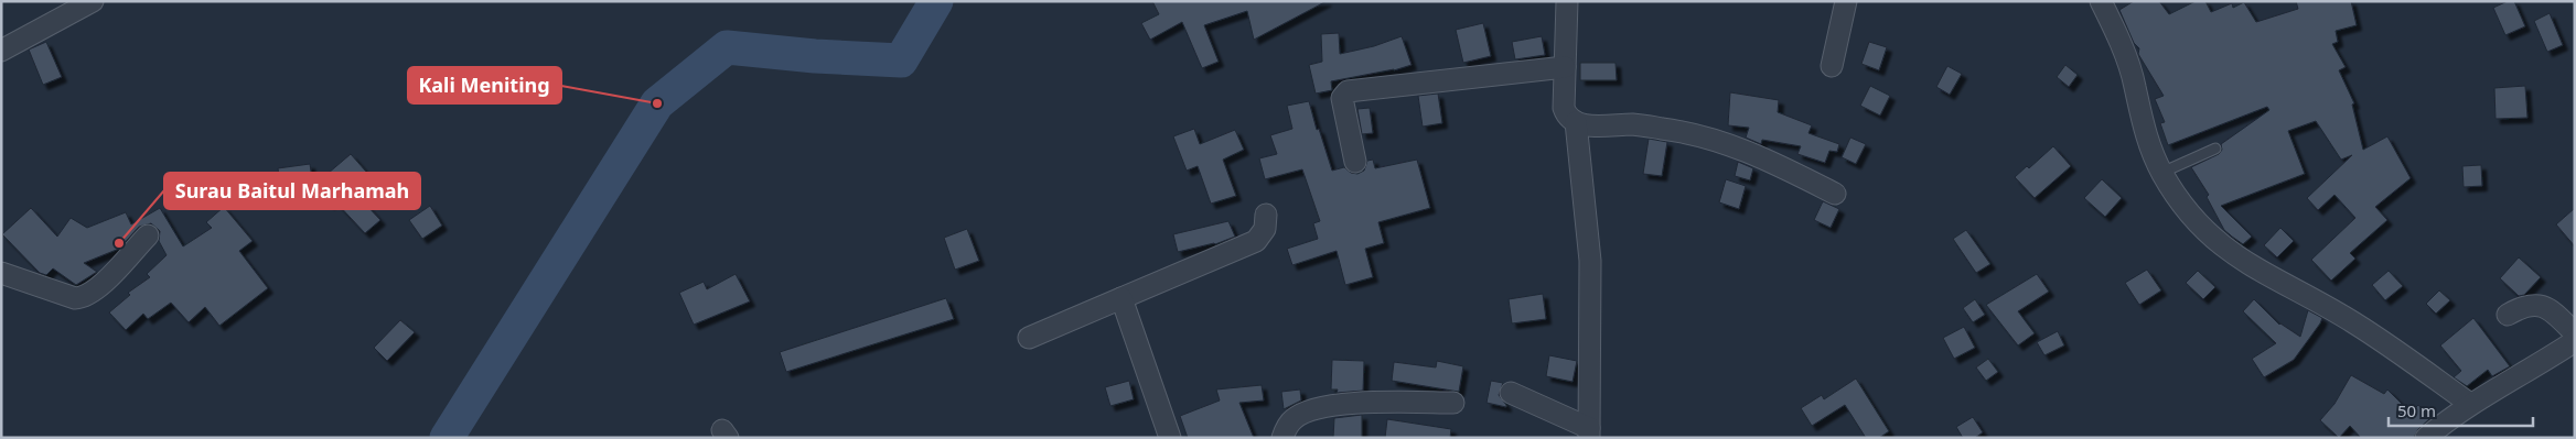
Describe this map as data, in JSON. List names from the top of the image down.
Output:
{
  "places": ["Kali Meniting", "Surau Baitul Marhamah"],
  "scale_bar": "50 m"
}
